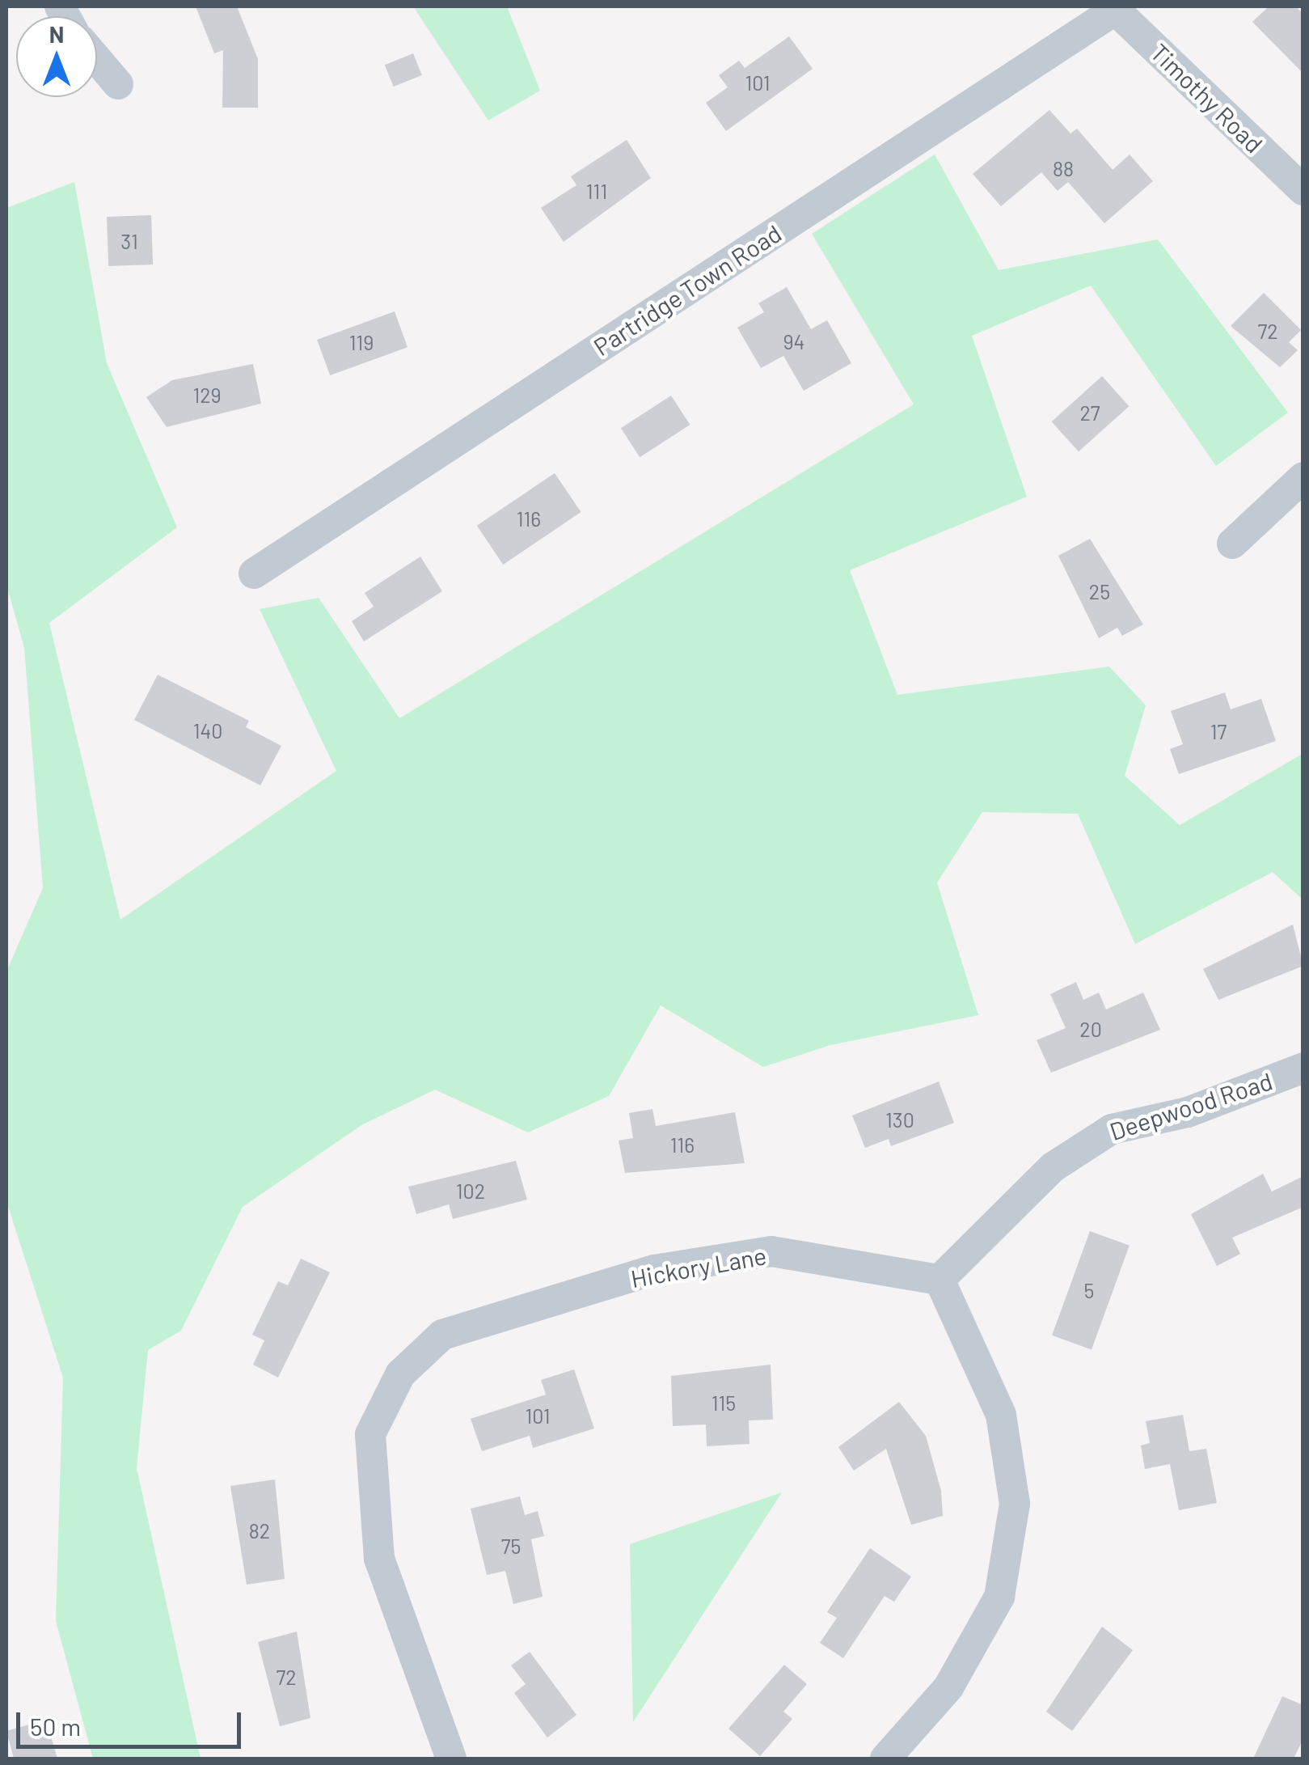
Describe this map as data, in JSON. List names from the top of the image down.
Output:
{
  "streets": {
    "street": [
      "Timothy Road",
      "Partridge Town Road",
      "Deepwood Road",
      "Hickory Lane"
    ]
  },
  "crossings": [
    ["Timothy Road", "Partridge Town Road"],
    ["Deepwood Road", "Hickory Lane"]
  ],
  "house_numbers": [
    "101",
    "88",
    "111",
    "31",
    "72",
    "94",
    "119",
    "129",
    "27",
    "116",
    "25",
    "140",
    "17",
    "20",
    "130",
    "116",
    "102",
    "5",
    "115",
    "101",
    "82",
    "75",
    "72"
  ],
  "scale_bar": "50 m",
  "north": "top"
}
